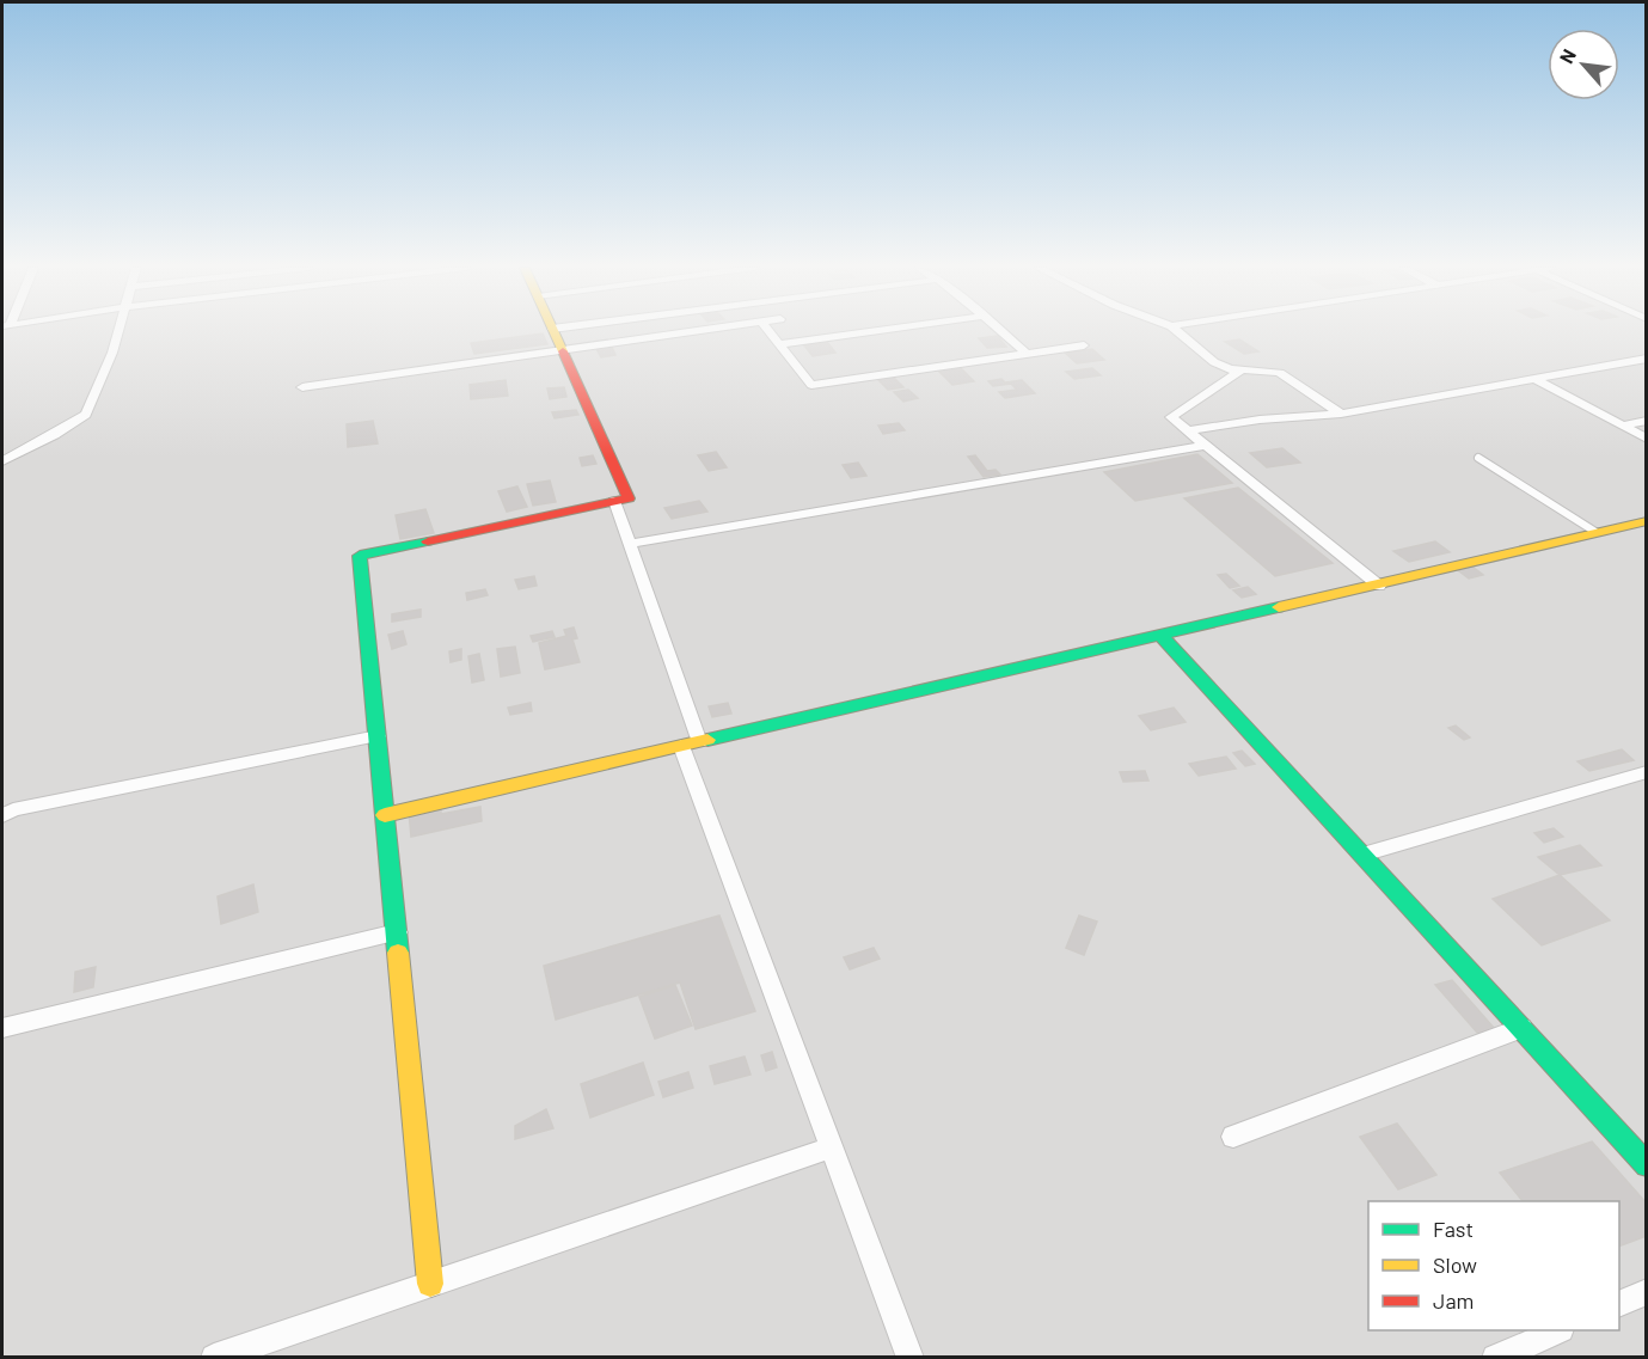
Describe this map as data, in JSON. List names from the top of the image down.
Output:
{
  "legend": ["Fast", "Slow", "Jam"],
  "north": "top left"
}
